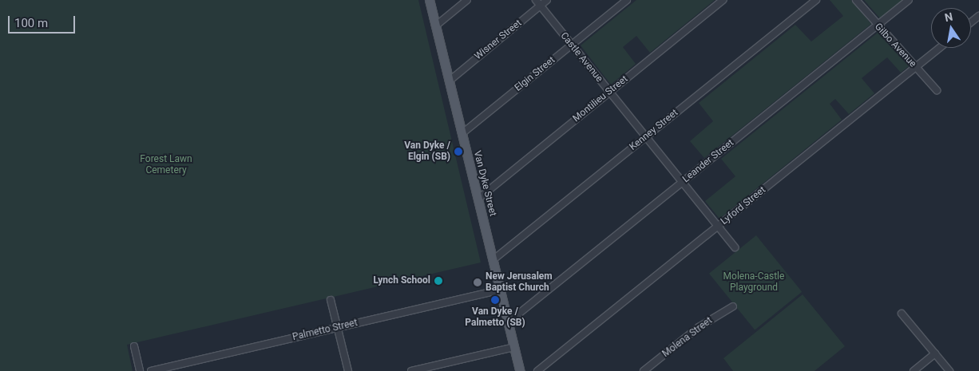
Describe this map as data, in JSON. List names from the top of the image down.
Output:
{
  "streets": {
    "main road": ["Van Dyke Street"],
    "street": [
      "Wisner Street",
      "Gilbo Avenue",
      "Castle Avenue",
      "Elgin Street",
      "Montilieu Street",
      "Kenney Street",
      "Leander Street",
      "Lyford Street",
      "Palmetto Street",
      "Molena Street"
    ]
  },
  "crossings": [
    ["Wisner Street", "Castle Avenue"],
    ["Wisner Street", "Van Dyke Street"],
    ["Gilbo Avenue", "Leander Street"],
    ["Gilbo Avenue", "Lyford Street"],
    ["Castle Avenue", "Elgin Street"],
    ["Castle Avenue", "Montilieu Street"],
    ["Castle Avenue", "Kenney Street"],
    ["Castle Avenue", "Leander Street"],
    ["Castle Avenue", "Lyford Street"],
    ["Elgin Street", "Van Dyke Street"],
    ["Montilieu Street", "Van Dyke Street"],
    ["Kenney Street", "Van Dyke Street"],
    ["Leander Street", "Van Dyke Street"],
    ["Van Dyke Street", "Palmetto Street"]
  ],
  "parks": ["Forest Lawn Cemetery", "Molena-Castle Playground"],
  "places": [
    "Van Dyke / Elgin (SB)",
    "Lynch School",
    "New Jerusalem Baptist Church",
    "Van Dyke / Palmetto (SB)"
  ],
  "scale_bar": "100 m",
  "north": "top"
}
